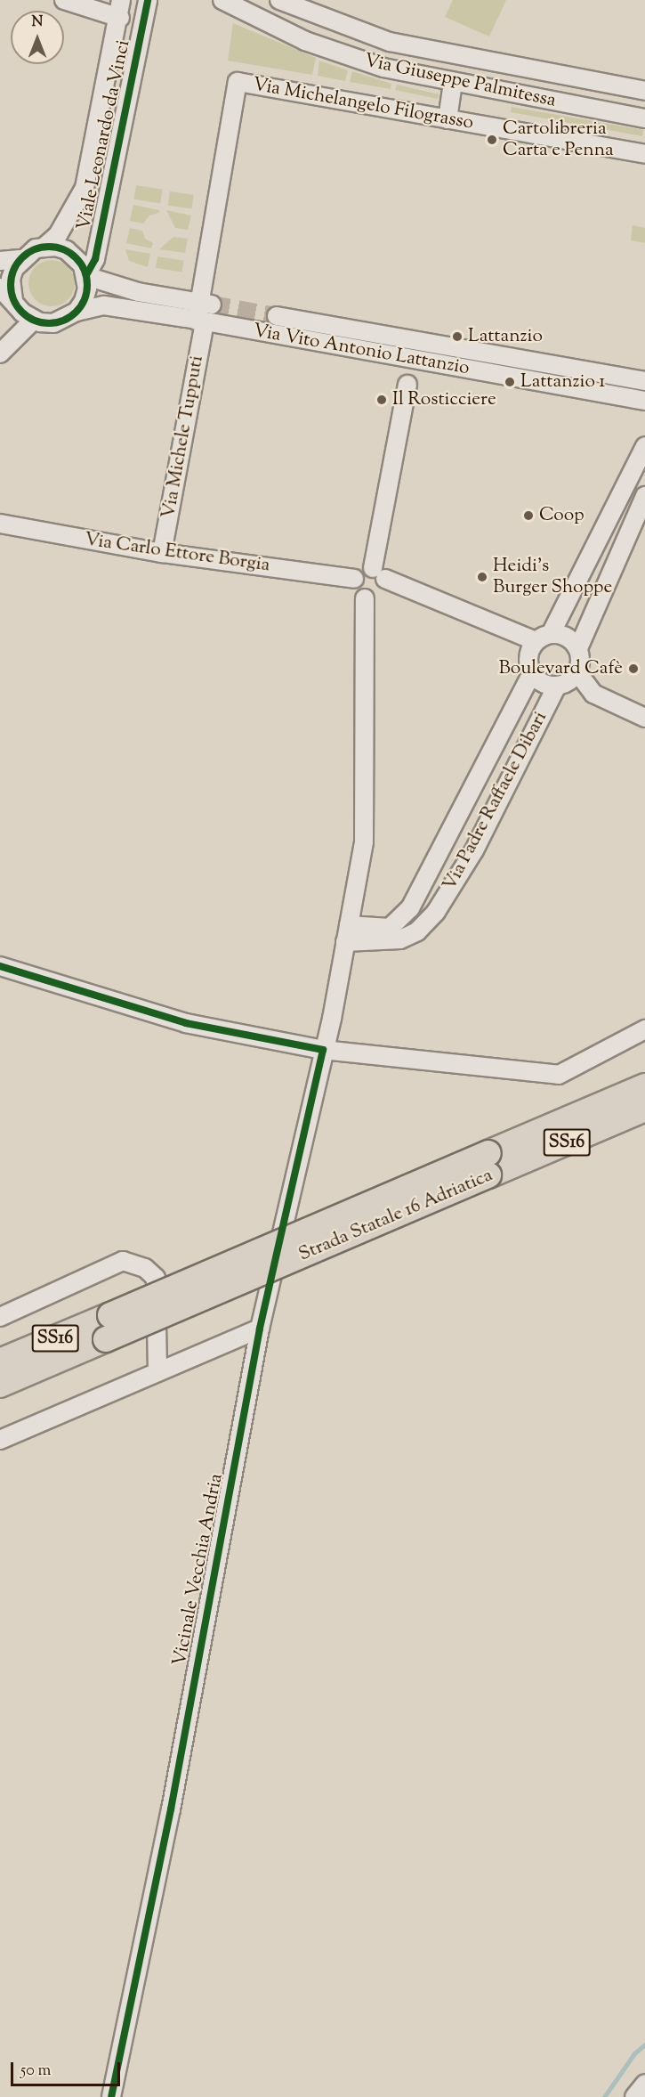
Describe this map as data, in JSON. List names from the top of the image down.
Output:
{
  "streets": {
    "highway": ["SS16", "Strada Statale 16 Adriatica"],
    "street": [
      "Via Giuseppe Palmitessa",
      "Via Michelangelo Filograsso",
      "Viale Leonardo da Vinci",
      "Via Vito Antonio Lattanzio",
      "Via Michele Tupputi",
      "Via Carlo Ettore Borgia",
      "Via Padre Raffaele Dibari",
      "Vicinale Vecchia Andria"
    ]
  },
  "crossings": [
    ["Via Michelangelo Filograsso", "Via Michele Tupputi"],
    ["Viale Leonardo da Vinci", "Via Vito Antonio Lattanzio"],
    ["Via Vito Antonio Lattanzio", "Via Michele Tupputi"],
    ["Via Michele Tupputi", "Via Carlo Ettore Borgia"],
    ["Via Carlo Ettore Borgia", "Vicinale Vecchia Andria"],
    ["Via Padre Raffaele Dibari", "Vicinale Vecchia Andria"]
  ],
  "places": [
    "Cartolibreria Carta e Penna",
    "Lattanzio",
    "Lattanzio 1",
    "Il Rosticciere",
    "Coop",
    "Heidi's Burger Shoppe",
    "Boulevard Cafè"
  ],
  "scale_bar": "50 m",
  "north": "top"
}
